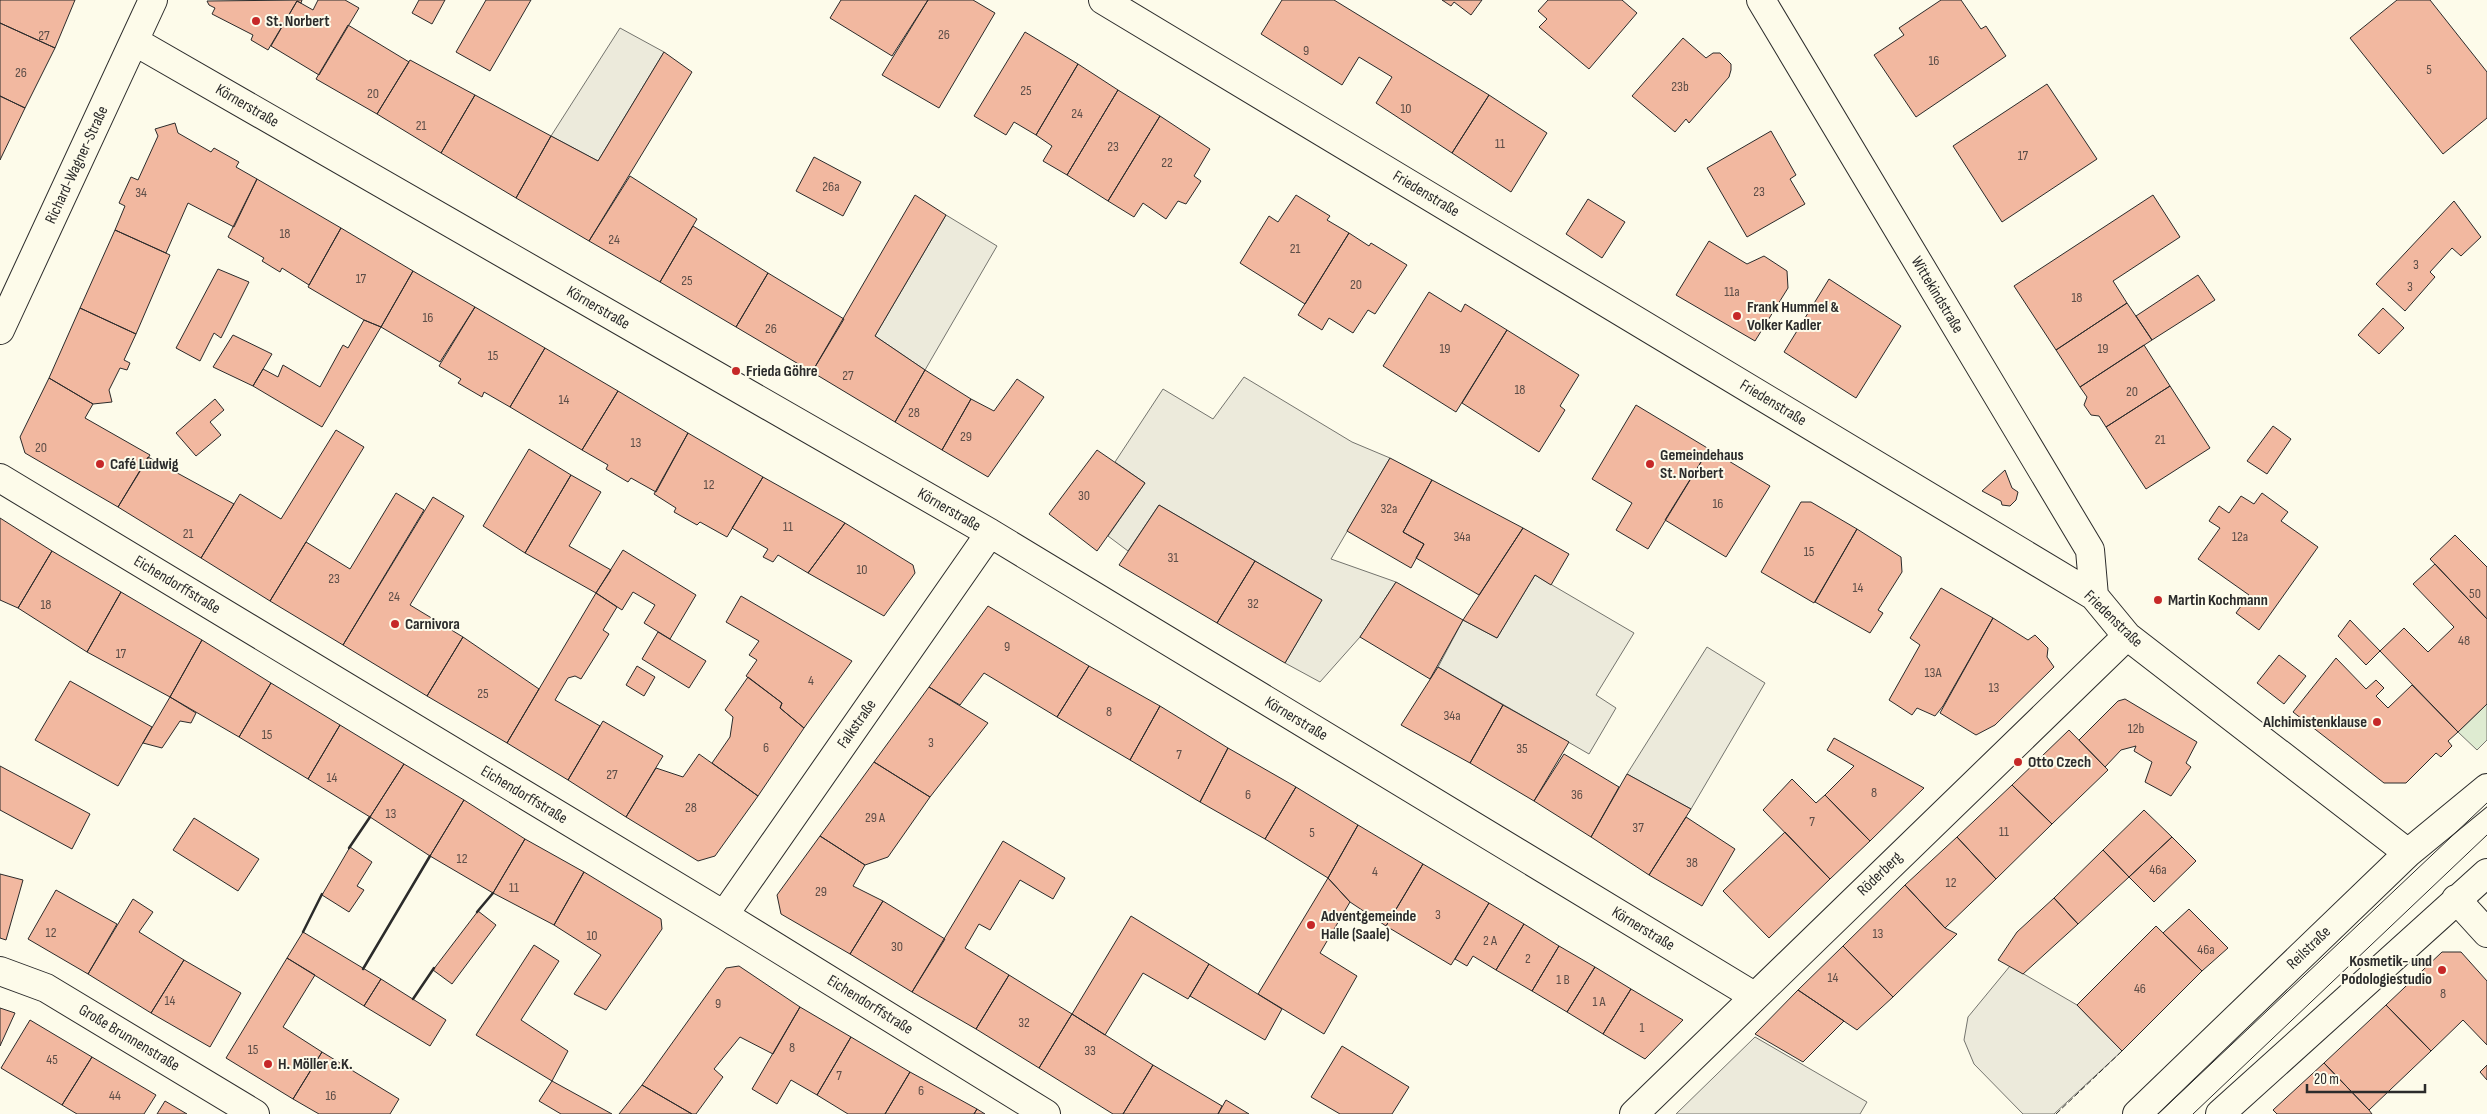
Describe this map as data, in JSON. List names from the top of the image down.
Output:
{
  "streets": {
    "street": [
      "Körnerstraße",
      "Richard-Wagner-Straße",
      "Friedenstraße",
      "Wittekindstraße",
      "Eichendorffstraße",
      "Falkstraße",
      "Röderberg",
      "Reilstraße",
      "Große Brunnenstraße"
    ]
  },
  "crossings": [
    ["Körnerstraße", "Richard-Wagner-Straße"],
    ["Körnerstraße", "Falkstraße"],
    ["Körnerstraße", "Röderberg"],
    ["Friedenstraße", "Wittekindstraße"],
    ["Friedenstraße", "Röderberg"],
    ["Friedenstraße", "Reilstraße"],
    ["Eichendorffstraße", "Falkstraße"]
  ],
  "places": [
    "St. Norbert",
    "Frank Hummel & Volker Kadler",
    "Frieda Göhre",
    "Café Ludwig",
    "Gemeindehaus St. Norbert",
    "Martin Kochmann",
    "Carnivora",
    "Alchimistenklause",
    "Otto Czech",
    "Adventgemeinde Halle (Saale)",
    "Kosmetik- und Podologiestudio",
    "H. Möller e.K."
  ],
  "house_numbers": [
    "26",
    "27",
    "9",
    "16",
    "5",
    "26",
    "23b",
    "25",
    "20",
    "10",
    "24",
    "21",
    "11",
    "23",
    "17",
    "22",
    "26a",
    "23",
    "34",
    "18",
    "24",
    "21",
    "3",
    "17",
    "25",
    "20",
    "3",
    "11a",
    "18",
    "16",
    "26",
    "19",
    "19",
    "15",
    "27",
    "18",
    "20",
    "14",
    "28",
    "29",
    "21",
    "13",
    "20",
    "12",
    "30",
    "16",
    "32a",
    "11",
    "21",
    "34a",
    "12a",
    "15",
    "31",
    "10",
    "23",
    "14",
    "50",
    "24",
    "32",
    "18",
    "48",
    "9",
    "17",
    "13A",
    "4",
    "13",
    "25",
    "8",
    "34a",
    "12b",
    "15",
    "3",
    "6",
    "35",
    "7",
    "27",
    "14",
    "8",
    "6",
    "36",
    "28",
    "13",
    "29 A",
    "7",
    "37",
    "11",
    "5",
    "12",
    "38",
    "46a",
    "4",
    "12",
    "11",
    "29",
    "3",
    "12",
    "13",
    "10",
    "2 A",
    "30",
    "46a",
    "2",
    "14",
    "1 B",
    "46",
    "8",
    "14",
    "1 A",
    "9",
    "32",
    "1",
    "8",
    "15",
    "33",
    "45",
    "7",
    "6",
    "44",
    "16"
  ],
  "scale_bar": "20 m"
}
